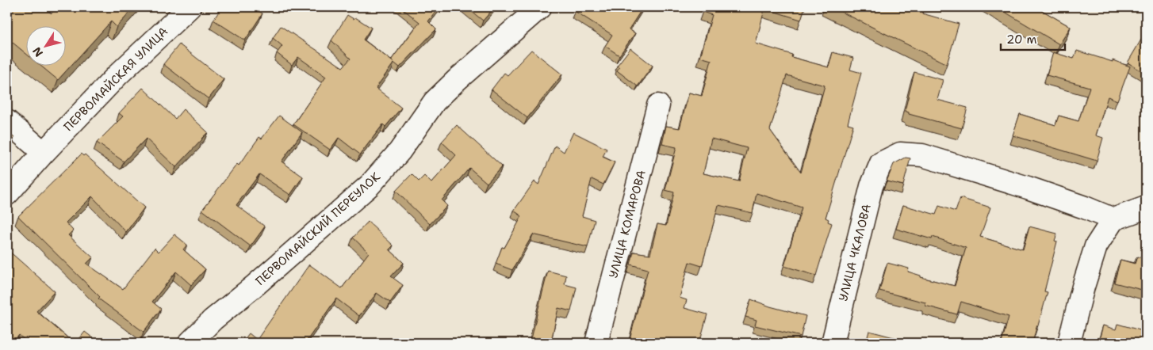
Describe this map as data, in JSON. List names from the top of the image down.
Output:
{
  "streets": {
    "street": [
      "ПЕРВОМАЙСКАЯ УЛИЦА",
      "УЛИЦА КОМАРОВА",
      "ПЕРВОМАЙСКИЙ ПЕРЕУЛОК",
      "УЛИЦА ЧКАЛОВА"
    ]
  },
  "scale_bar": "20 m",
  "north": "bottom left"
}
